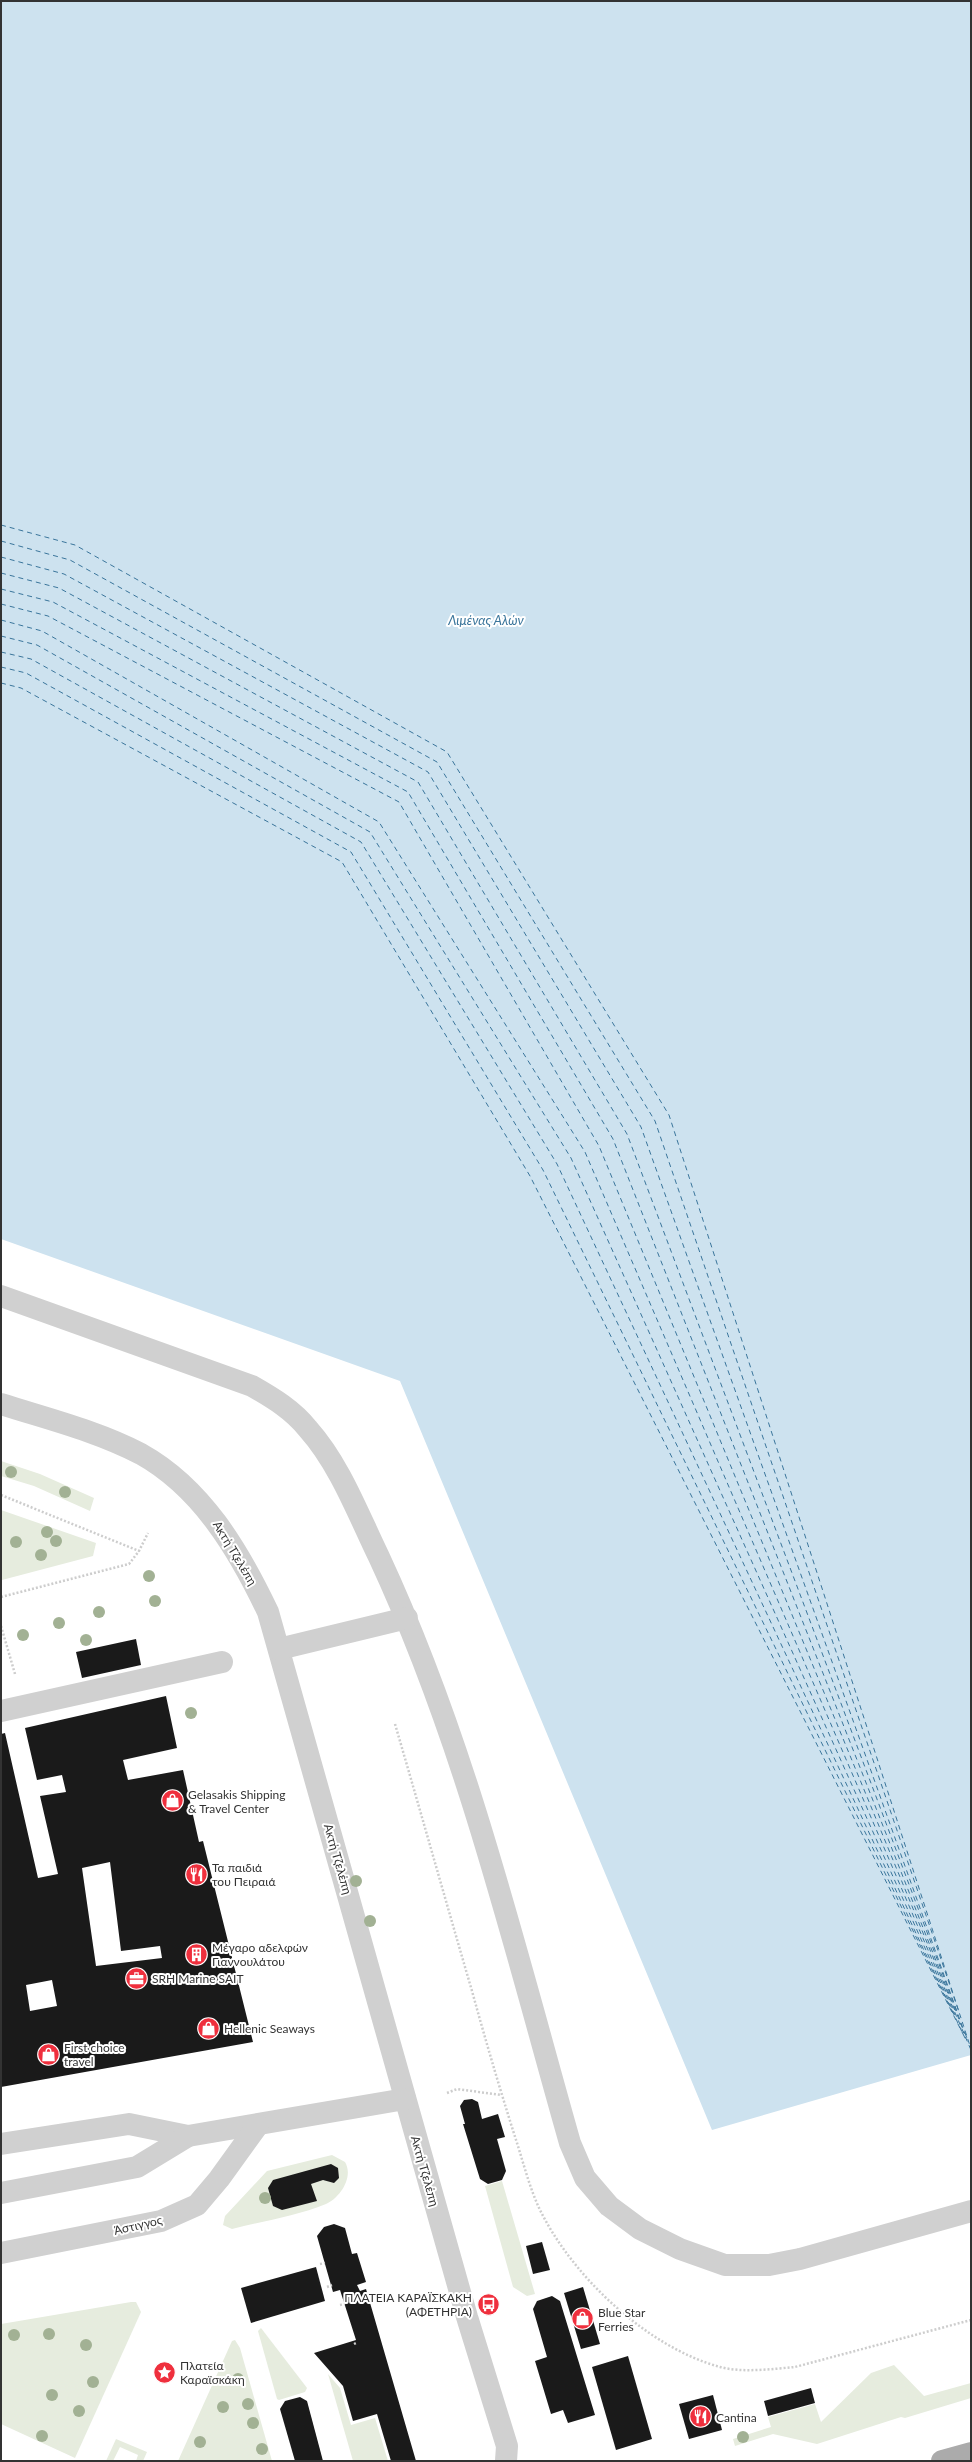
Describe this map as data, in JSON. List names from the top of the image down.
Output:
{
  "streets": {
    "street": ["Ακτή Τζελέπη", "Άστιγγος"]
  },
  "water": ["Λιμένας Αλών"],
  "places": {
    "shop": [
      "Gelasakis Shipping & Travel Center",
      "Hellenic Seaways",
      "First choice travel",
      "Blue Star Ferries"
    ],
    "restaurant": ["Τα παιδιά του Πειραιά", "Cantina"],
    "building": ["Μέγαρο αδελφών Γιαννουλάτου"],
    "office": ["SRH Marine SAIT"],
    "bus stop": ["ΠΛΑΤΕΙΑ ΚΑΡΑΪΣΚΑΚΗ (ΑΦΕΤΗΡΙΑ)"],
    "place": ["Πλατεία Καραϊσκάκη"]
  }
}
